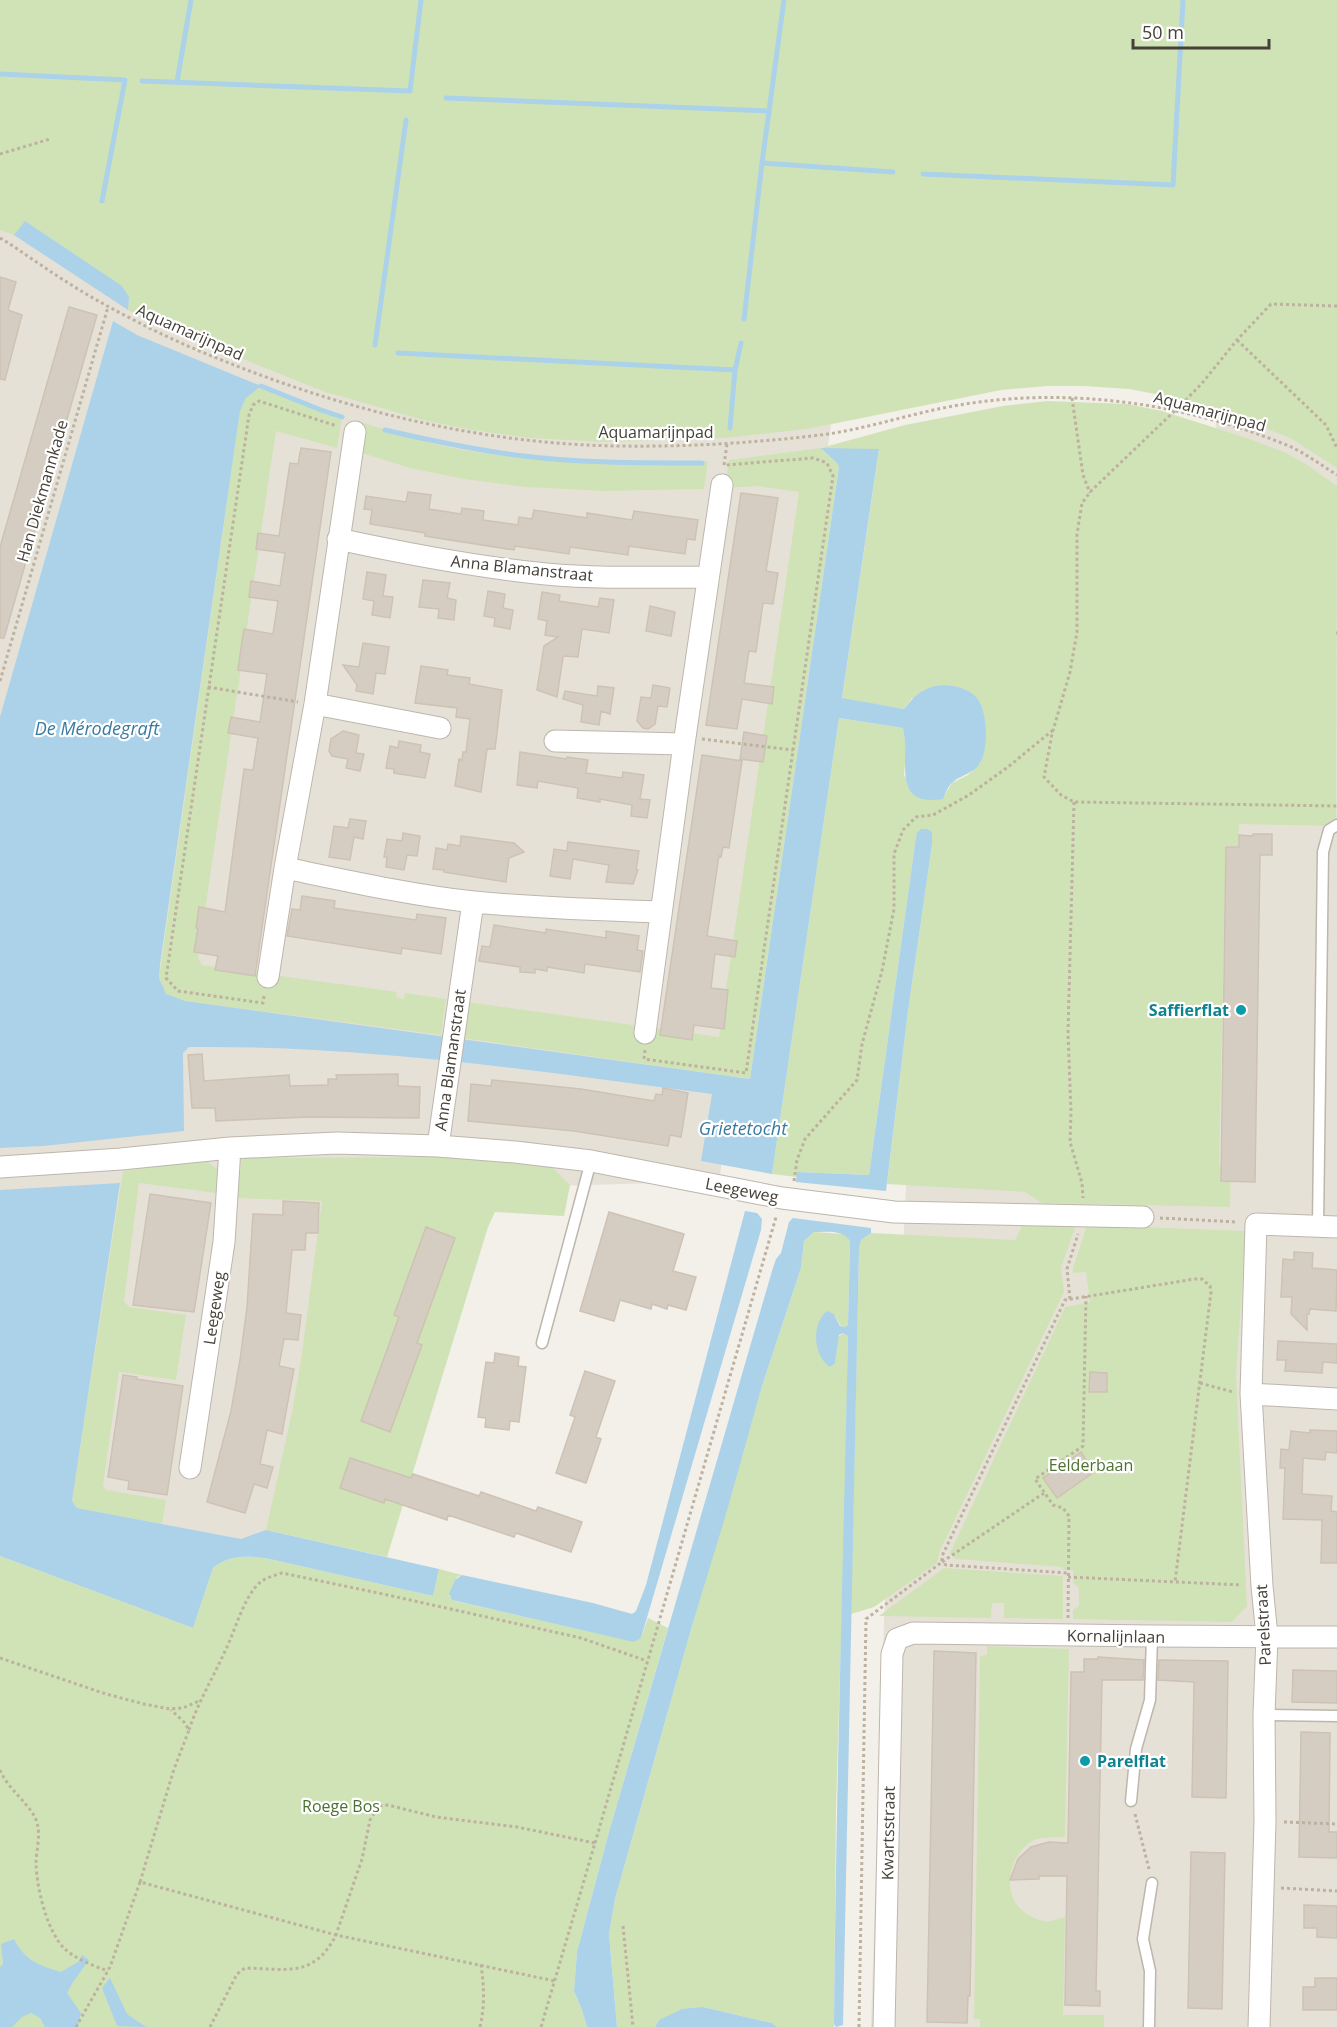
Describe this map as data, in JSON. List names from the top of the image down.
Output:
{
  "streets": {
    "street": [
      "Anna Blamanstraat",
      "Leegeweg",
      "Parelstraat",
      "Kornalijnlaan",
      "Kwartsstraat"
    ],
    "path": ["Aquamarijnpad", "Han Diekmannkade"]
  },
  "crossings": [
    ["Aquamarijnpad", "Han Diekmannkade"],
    ["Anna Blamanstraat", "Leegeweg"],
    ["Parelstraat", "Kornalijnlaan"],
    ["Kornalijnlaan", "Kwartsstraat"]
  ],
  "water": ["De Mérodegraft", "Grietetocht"],
  "parks": ["Eelderbaan", "Roege Bos"],
  "places": ["Saffierflat", "Parelflat"],
  "scale_bar": "50 m"
}
